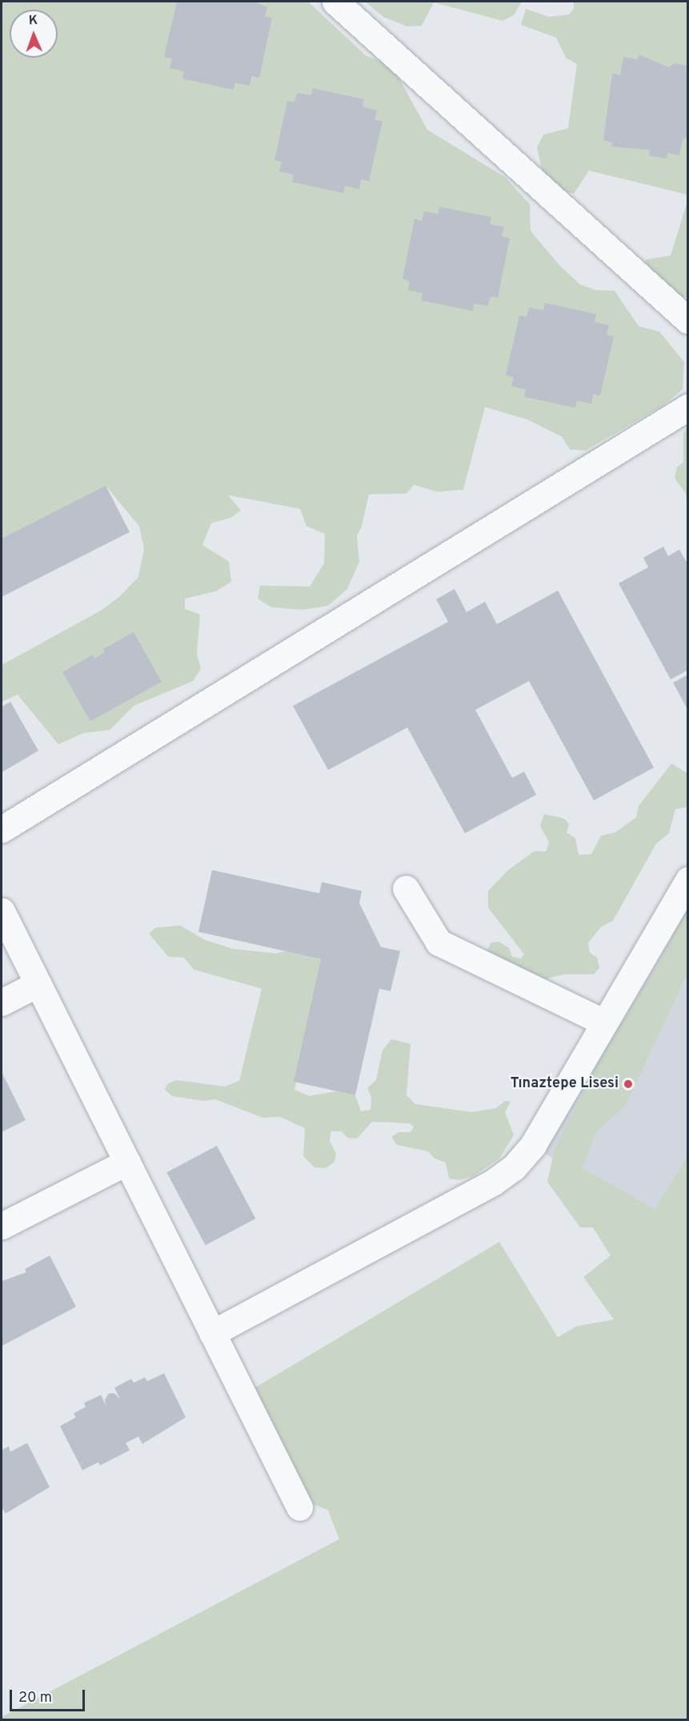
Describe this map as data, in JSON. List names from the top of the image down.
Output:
{
  "places": ["Tınaztepe Lisesi"],
  "scale_bar": "20 m",
  "north": "top"
}
